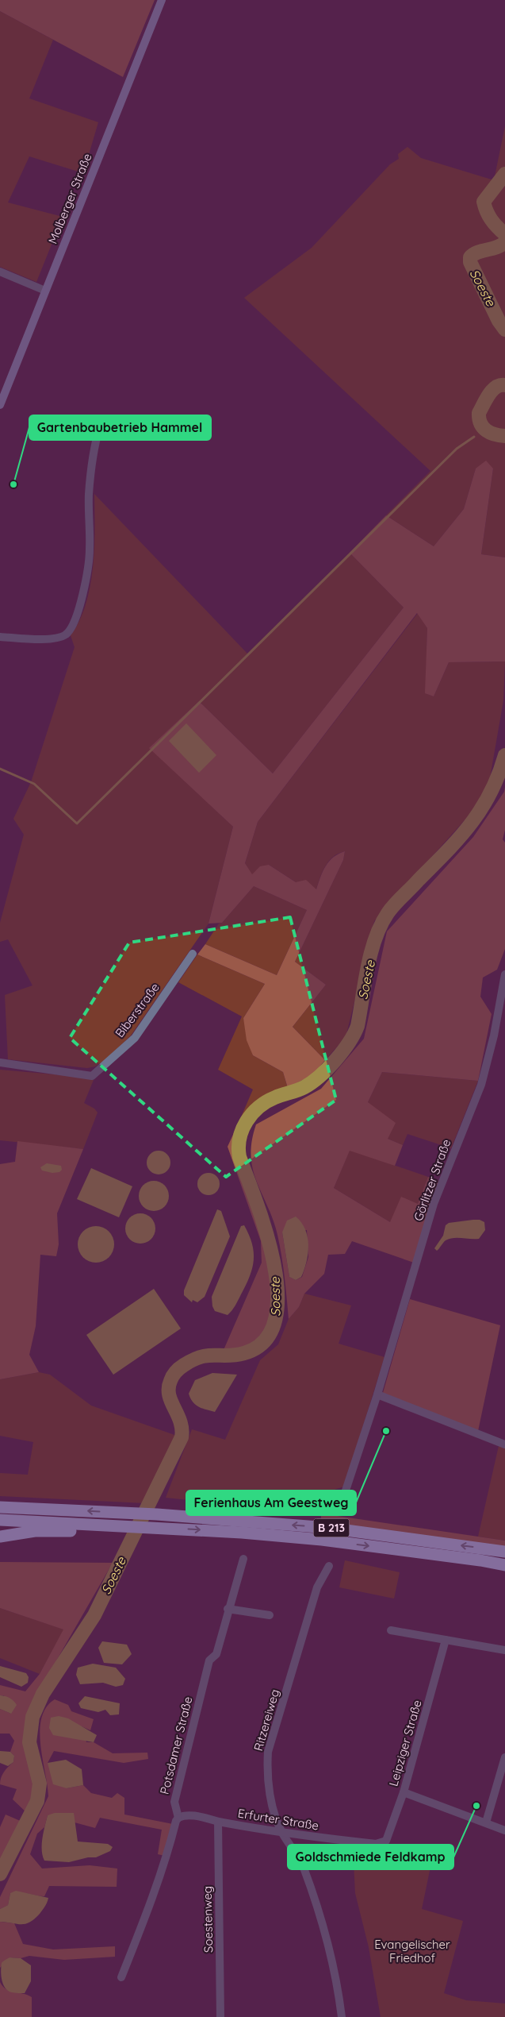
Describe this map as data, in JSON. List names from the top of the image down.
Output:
{
  "streets": {
    "highway": ["B 213"],
    "main road": ["Molberger Straße"],
    "street": [
      "Biberstraße",
      "Görlitzer Straße",
      "Ritzereiweg",
      "Leipziger Straße",
      "Potsdamer Straße",
      "Erfurter Straße",
      "Soestenweg"
    ]
  },
  "crossings": [
    ["Ritzereiweg", "Erfurter Straße"],
    ["Leipziger Straße", "Erfurter Straße"],
    ["Potsdamer Straße", "Erfurter Straße"],
    ["Erfurter Straße", "Soestenweg"]
  ],
  "water": ["Soeste"],
  "parks": ["Evangelischer Friedhof"],
  "places": ["Gartenbaubetrieb Hammel", "Ferienhaus Am Geestweg", "Goldschmiede Feldkamp"]
}
